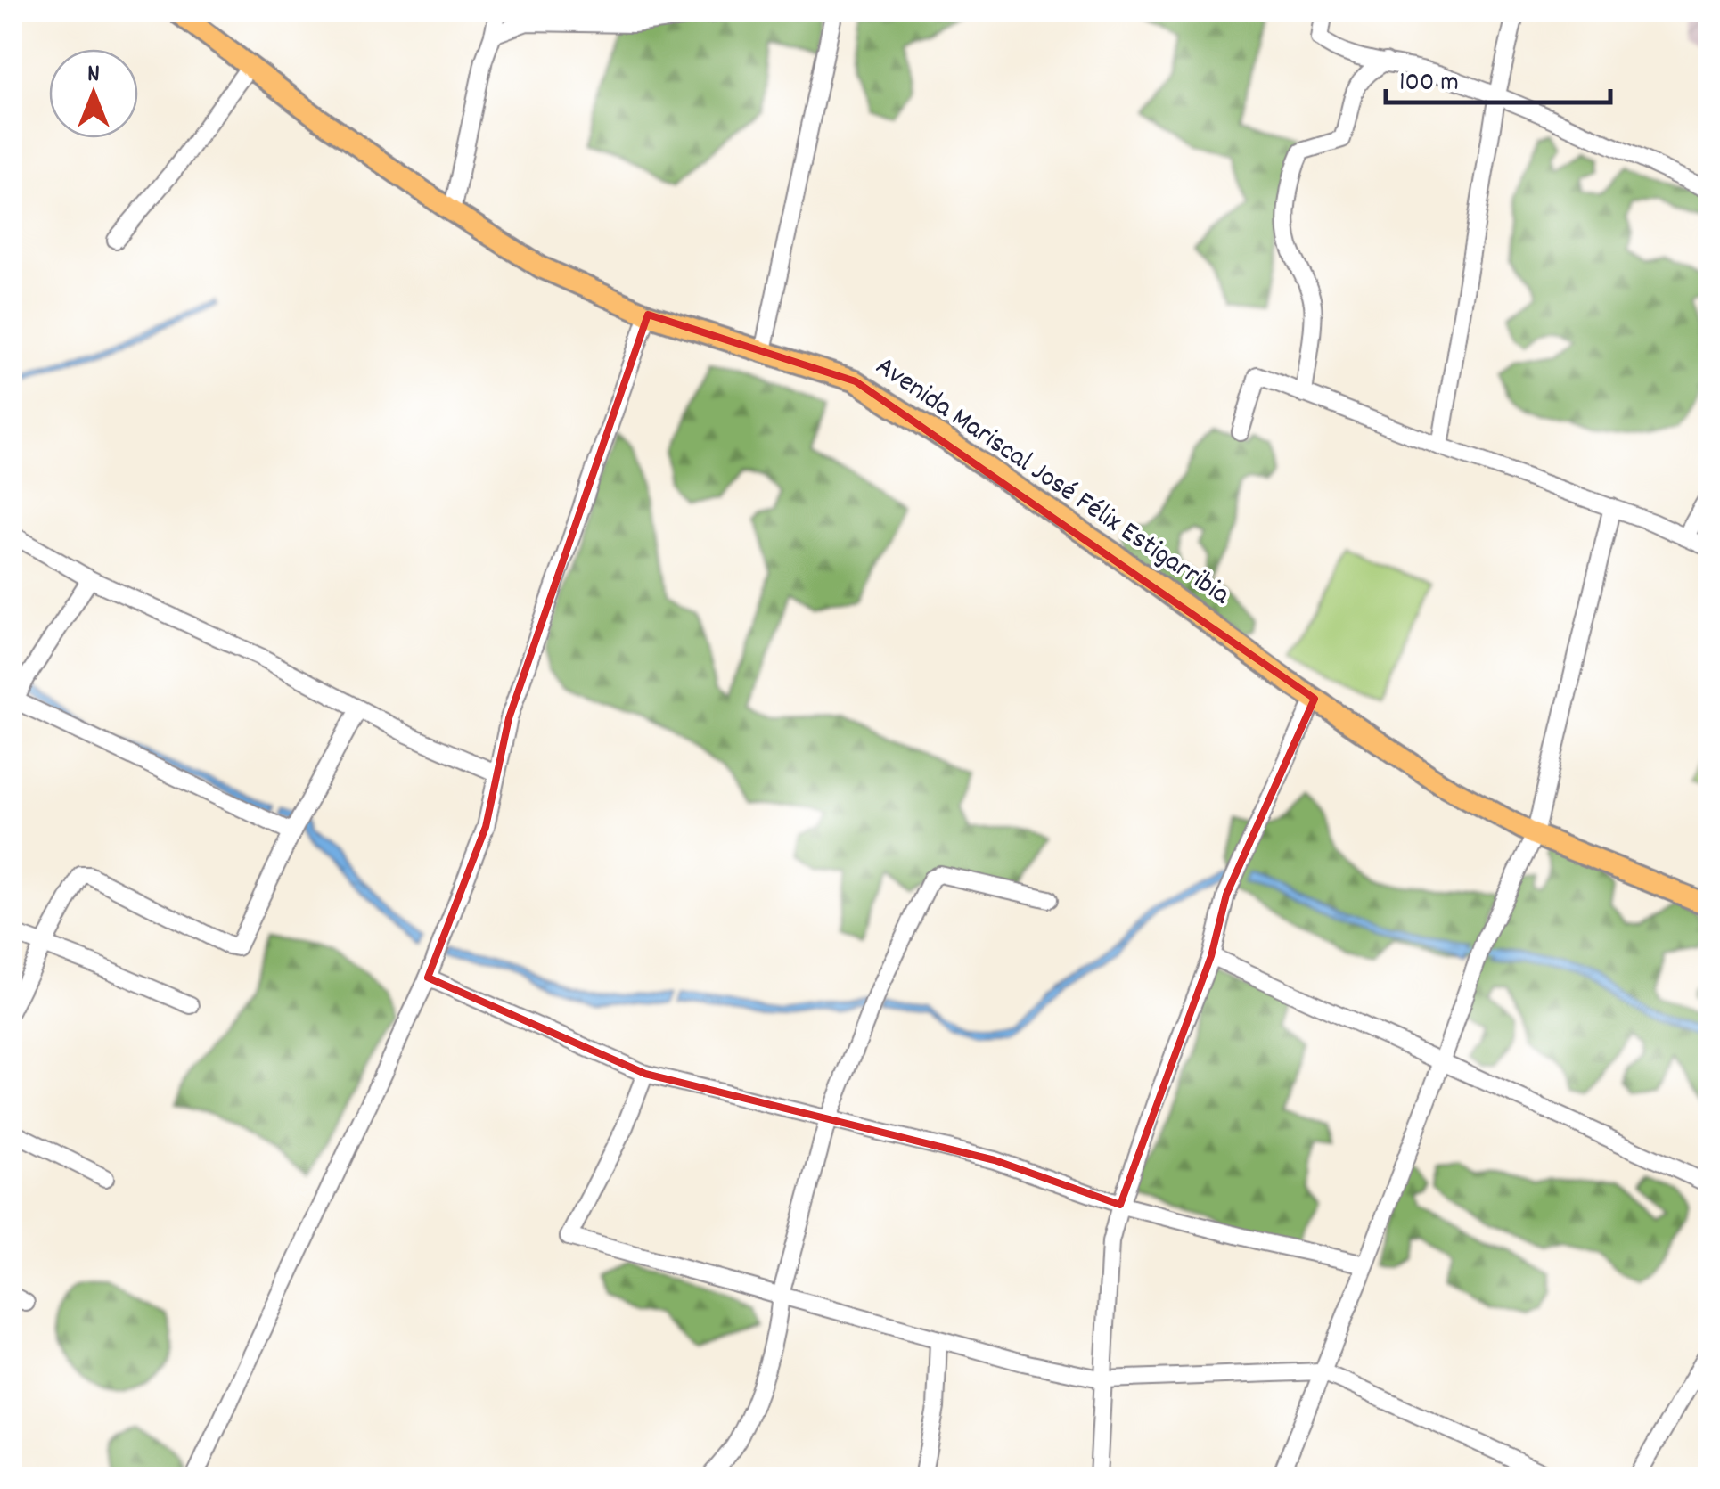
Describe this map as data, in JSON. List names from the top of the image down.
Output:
{
  "streets": {
    "main road": ["Avenida Mariscal José Félix Estigarribia"]
  },
  "scale_bar": "100 m",
  "north": "top"
}
